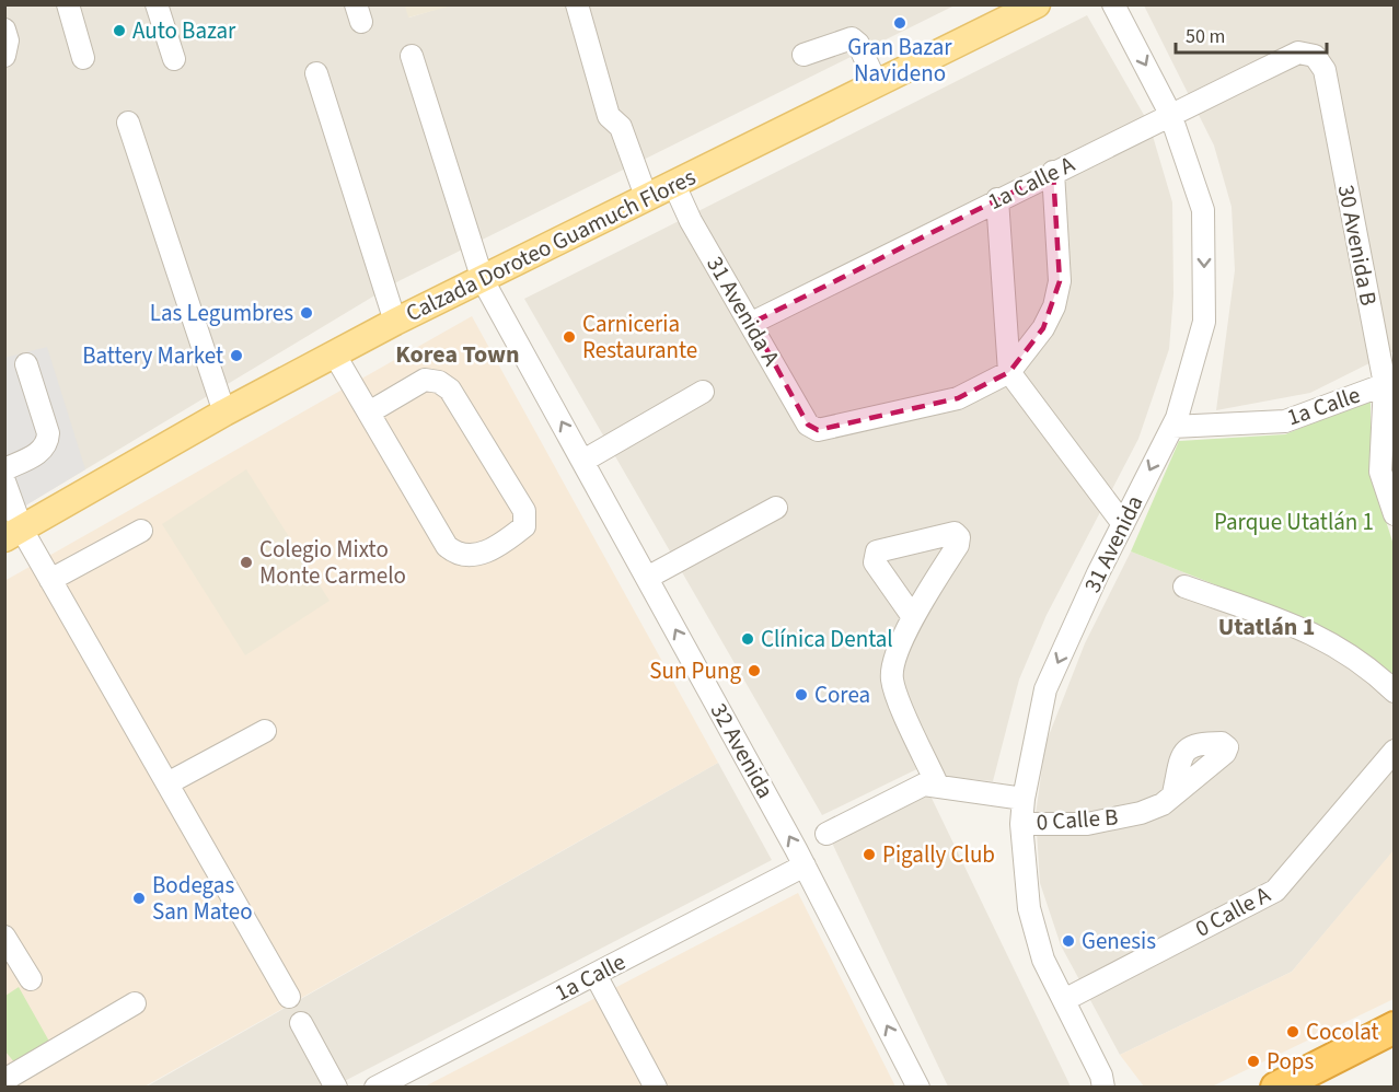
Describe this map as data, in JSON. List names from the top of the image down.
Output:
{
  "streets": {
    "main road": ["Calzada Doroteo Guamuch Flores"],
    "street": [
      "1a Calle A",
      "30 Avenida B",
      "31 Avenida A",
      "1a Calle",
      "31 Avenida",
      "32 Avenida",
      "0 Calle B",
      "0 Calle A"
    ]
  },
  "crossings": [
    ["1a Calle A", "30 Avenida B"],
    ["1a Calle A", "31 Avenida A"],
    ["1a Calle A", "31 Avenida"],
    ["Calzada Doroteo Guamuch Flores", "31 Avenida A"],
    ["Calzada Doroteo Guamuch Flores", "32 Avenida"],
    ["30 Avenida B", "1a Calle"],
    ["1a Calle", "31 Avenida"],
    ["1a Calle", "32 Avenida"],
    ["31 Avenida", "0 Calle B"],
    ["31 Avenida", "0 Calle A"]
  ],
  "one_way": ["32 Avenida"],
  "districts": ["Korea Town", "Utatlán 1"],
  "parks": ["Parque Utatlán 1"],
  "places": [
    "Gran Bazar Navideno",
    "Auto Bazar",
    "Las Legumbres",
    "Carniceria Restaurante",
    "Battery Market",
    "Colegio Mixto Monte Carmelo",
    "Clínica Dental",
    "Sun Pung",
    "Corea",
    "Pigally Club",
    "Bodegas San Mateo",
    "Genesis",
    "Cocolat",
    "Pops"
  ],
  "scale_bar": "50 m"
}
